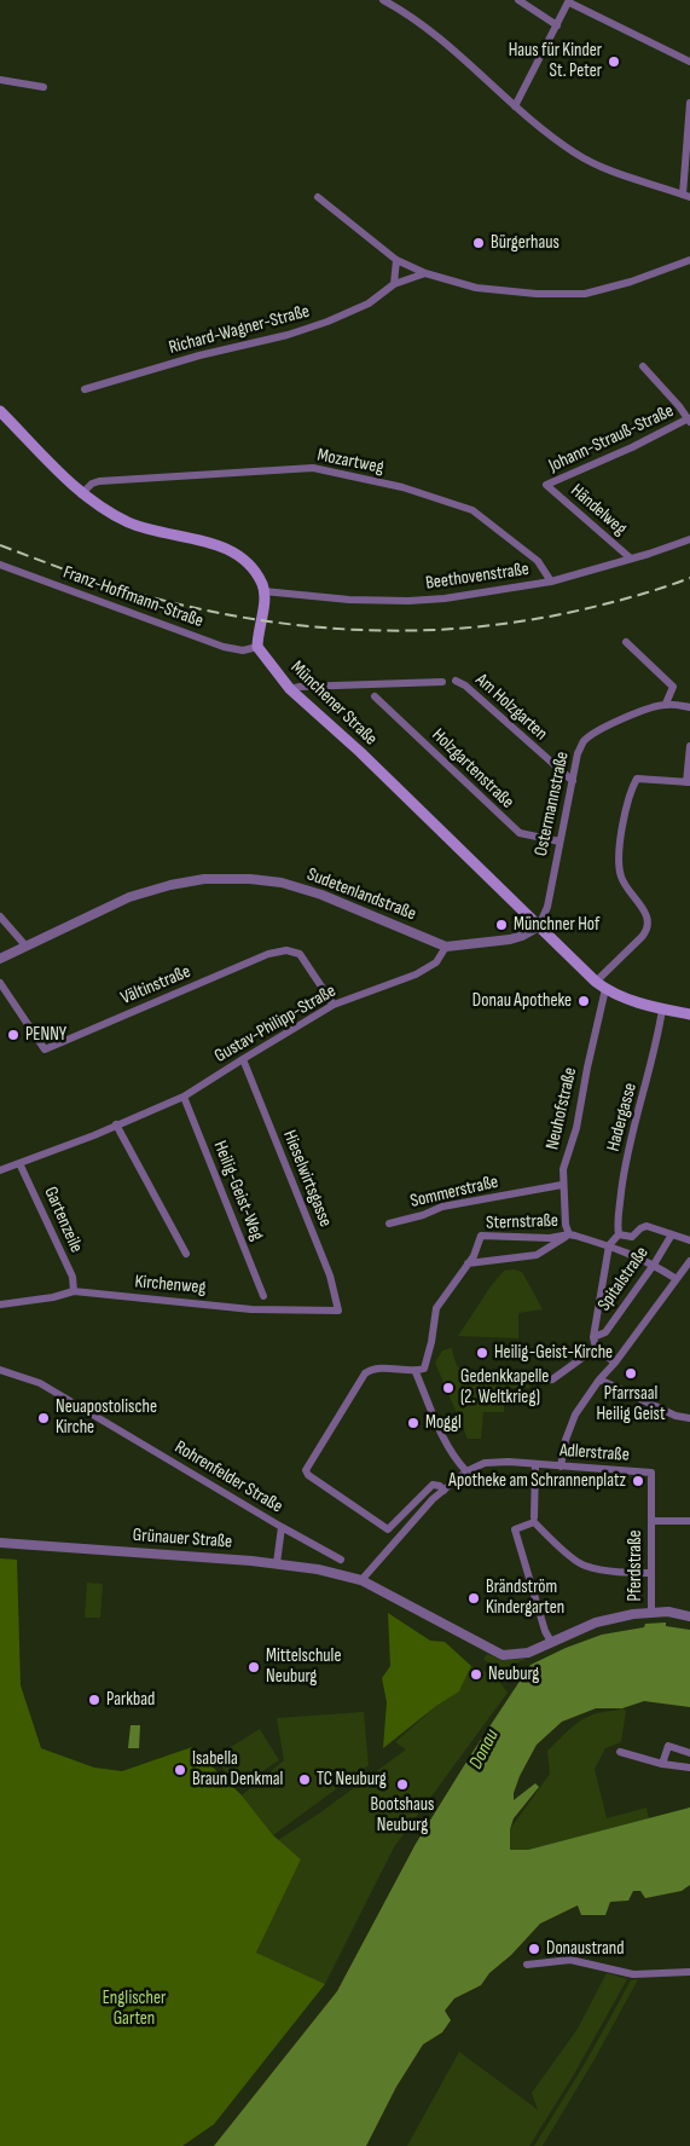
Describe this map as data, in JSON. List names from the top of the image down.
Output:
{
  "streets": {
    "main road": ["Münchener Straße"],
    "street": [
      "Richard-Wagner-Straße",
      "Johann-Strauß-Straße",
      "Mozartweg",
      "Händelweg",
      "Beethovenstraße",
      "Franz-Hoffmann-Straße",
      "Am Holzgarten",
      "Holzgartenstraße",
      "Ostermannstraße",
      "Sudetenlandstraße",
      "Vältinstraße",
      "Gustav-Philipp-Straße",
      "Neuhofstraße",
      "Hadergasse",
      "Hieselwirtsgasse",
      "Heilig-Geist-Weg",
      "Sommerstraße",
      "Gartenzeile",
      "Sternstraße",
      "Spitalstraße",
      "Kirchenweg",
      "Adlerstraße",
      "Rohrenfelder Straße",
      "Grünauer Straße",
      "Pferdstraße"
    ]
  },
  "crossings": [
    ["Johann-Strauß-Straße", "Händelweg"],
    ["Mozartweg", "Beethovenstraße"],
    ["Händelweg", "Beethovenstraße"],
    ["Franz-Hoffmann-Straße", "Münchener Straße"],
    ["Münchener Straße", "Ostermannstraße"],
    ["Münchener Straße", "Sudetenlandstraße"],
    ["Münchener Straße", "Neuhofstraße"],
    ["Münchener Straße", "Hadergasse"],
    ["Am Holzgarten", "Ostermannstraße"],
    ["Holzgartenstraße", "Ostermannstraße"],
    ["Ostermannstraße", "Sudetenlandstraße"],
    ["Sudetenlandstraße", "Gustav-Philipp-Straße"],
    ["Vältinstraße", "Gustav-Philipp-Straße"],
    ["Gustav-Philipp-Straße", "Hieselwirtsgasse"],
    ["Gustav-Philipp-Straße", "Heilig-Geist-Weg"],
    ["Gustav-Philipp-Straße", "Gartenzeile"],
    ["Neuhofstraße", "Sommerstraße"],
    ["Neuhofstraße", "Sternstraße"],
    ["Hieselwirtsgasse", "Kirchenweg"],
    ["Gartenzeile", "Kirchenweg"],
    ["Adlerstraße", "Pferdstraße"],
    ["Rohrenfelder Straße", "Grünauer Straße"],
    ["Grünauer Straße", "Pferdstraße"]
  ],
  "water": ["Donau"],
  "parks": ["Englischer Garten"],
  "places": [
    "Haus für Kinder St. Peter",
    "Bürgerhaus",
    "Münchner Hof",
    "Donau Apotheke",
    "PENNY",
    "Heilig-Geist-Kirche",
    "Pfarrsaal Heilig Geist",
    "Gedenkkapelle (2. Weltkrieg)",
    "Neuapostolische Kirche",
    "Moggl",
    "Apotheke am Schrannenplatz",
    "Brändström Kindergarten",
    "Mittelschule Neuburg",
    "Neuburg",
    "Parkbad",
    "Isabella Braun Denkmal",
    "TC Neuburg",
    "Bootshaus Neuburg",
    "Donaustrand"
  ]
}
